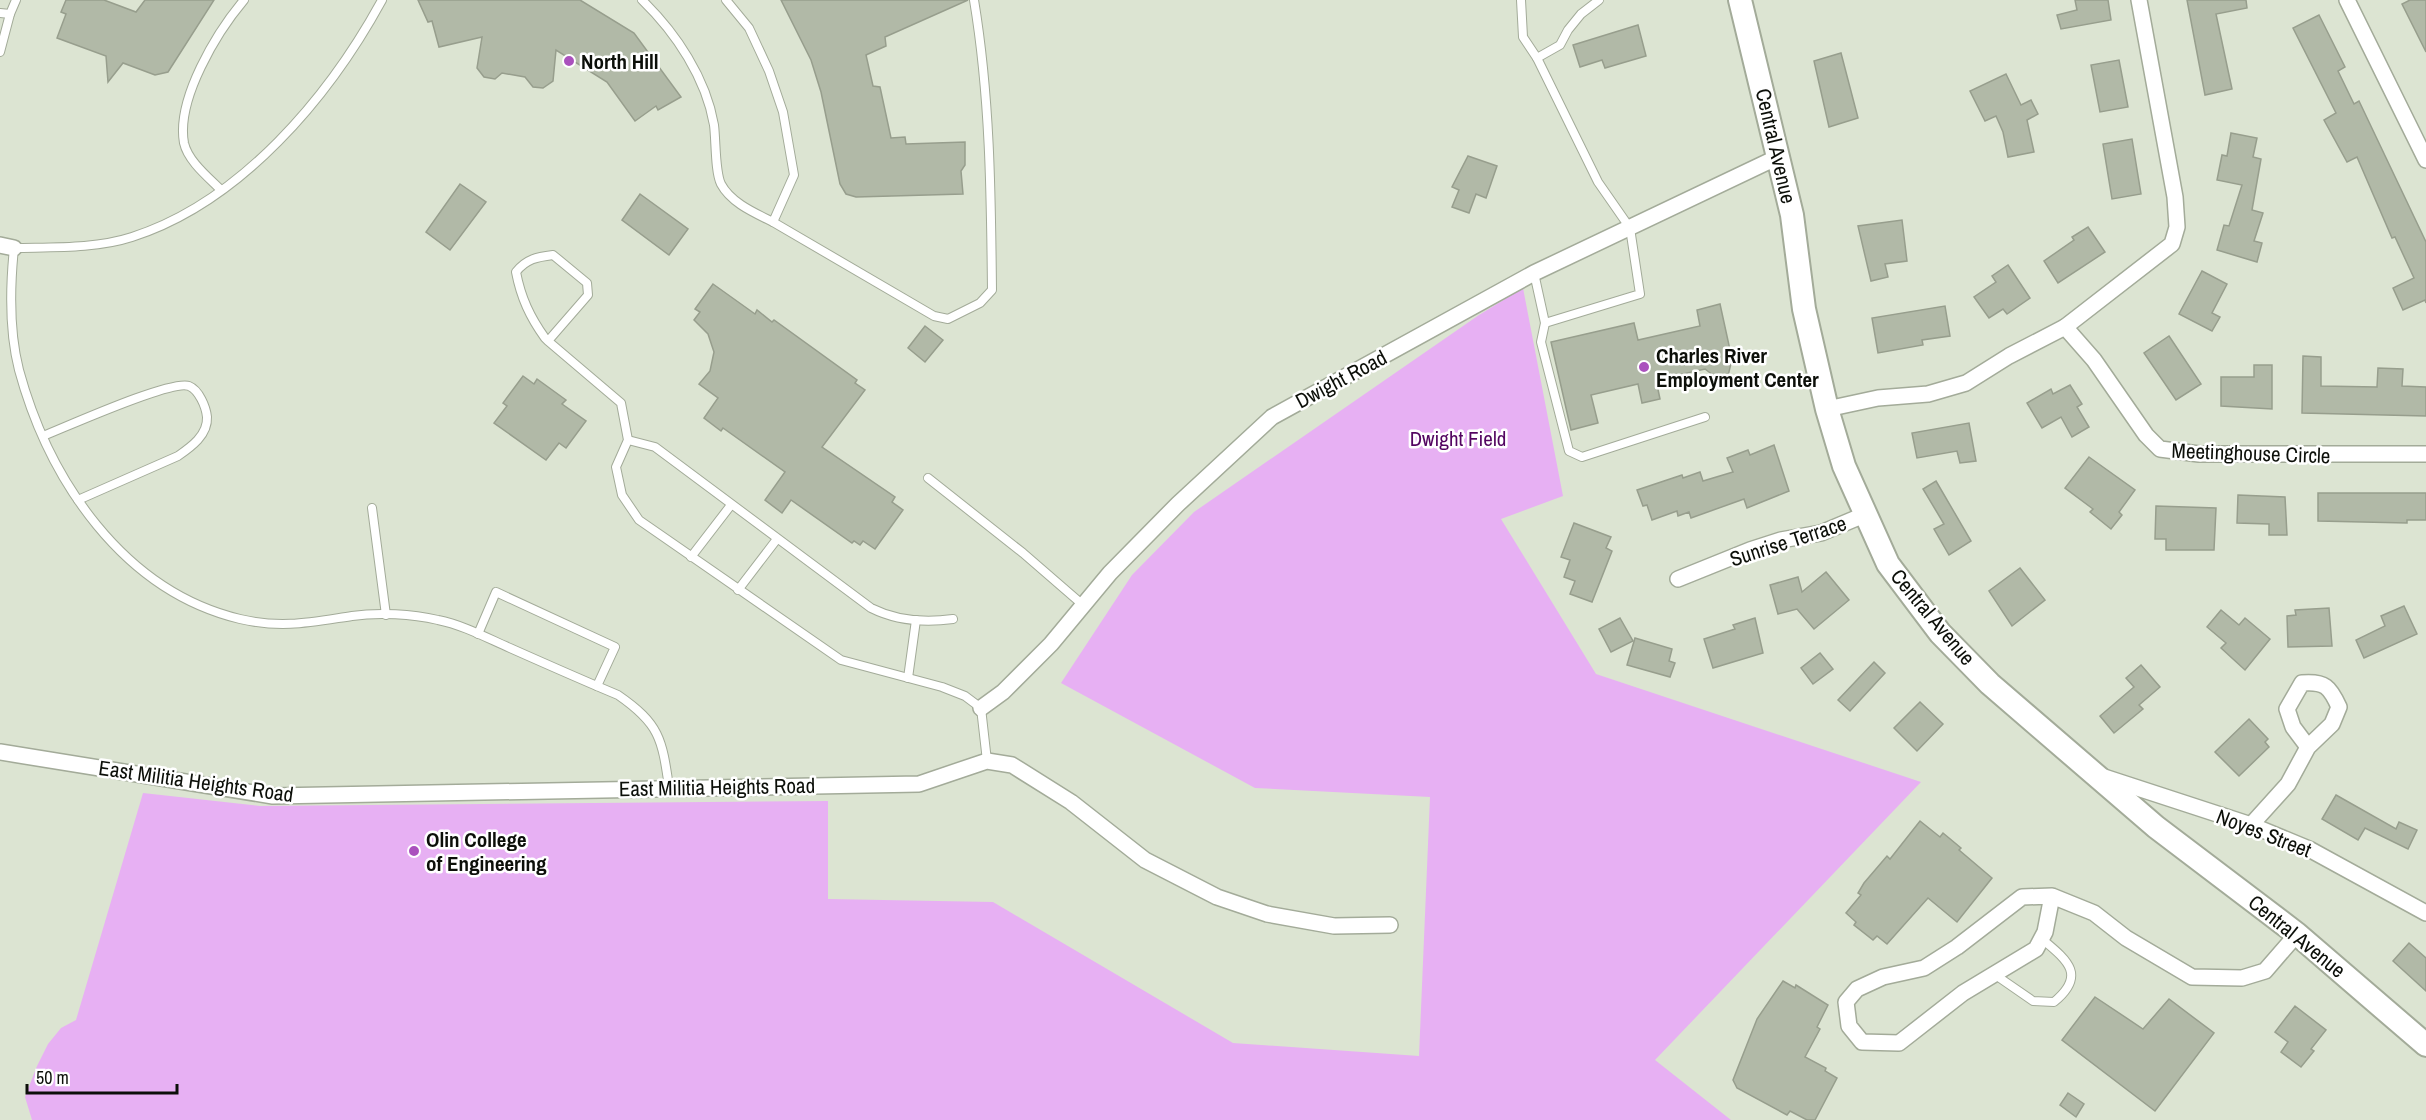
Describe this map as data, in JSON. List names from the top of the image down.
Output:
{
  "streets": {
    "main road": ["Central Avenue"],
    "street": [
      "Dwight Road",
      "Meetinghouse Circle",
      "Sunrise Terrace",
      "East Militia Heights Road",
      "Noyes Street"
    ]
  },
  "crossings": [
    ["Central Avenue", "Dwight Road"],
    ["Central Avenue", "Sunrise Terrace"],
    ["Central Avenue", "Noyes Street"]
  ],
  "parks": ["Dwight Field"],
  "places": ["North Hill", "Charles River Employment Center", "Olin College of Engineering"],
  "scale_bar": "50 m"
}
